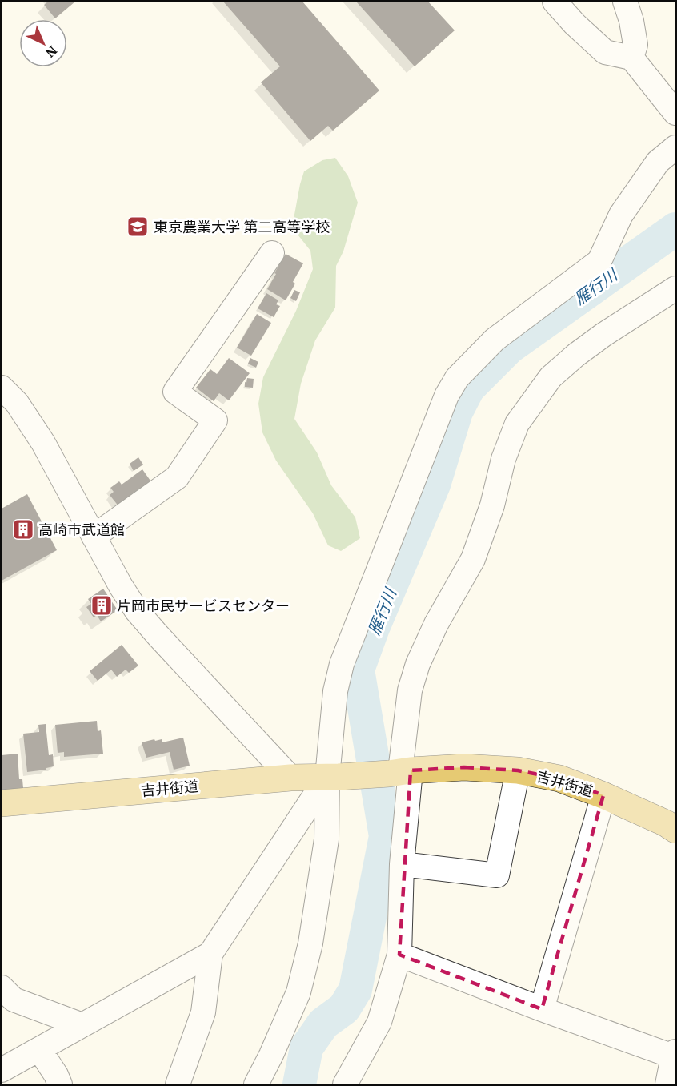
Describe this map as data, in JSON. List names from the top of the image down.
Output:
{
  "streets": {
    "main road": ["吉井街道"]
  },
  "water": ["雁行川"],
  "places": {
    "school or university": ["東京農業大学 第二高等学校"],
    "building": ["高崎市武道館", "片岡市民サービスセンター"]
  },
  "north": "bottom right"
}
